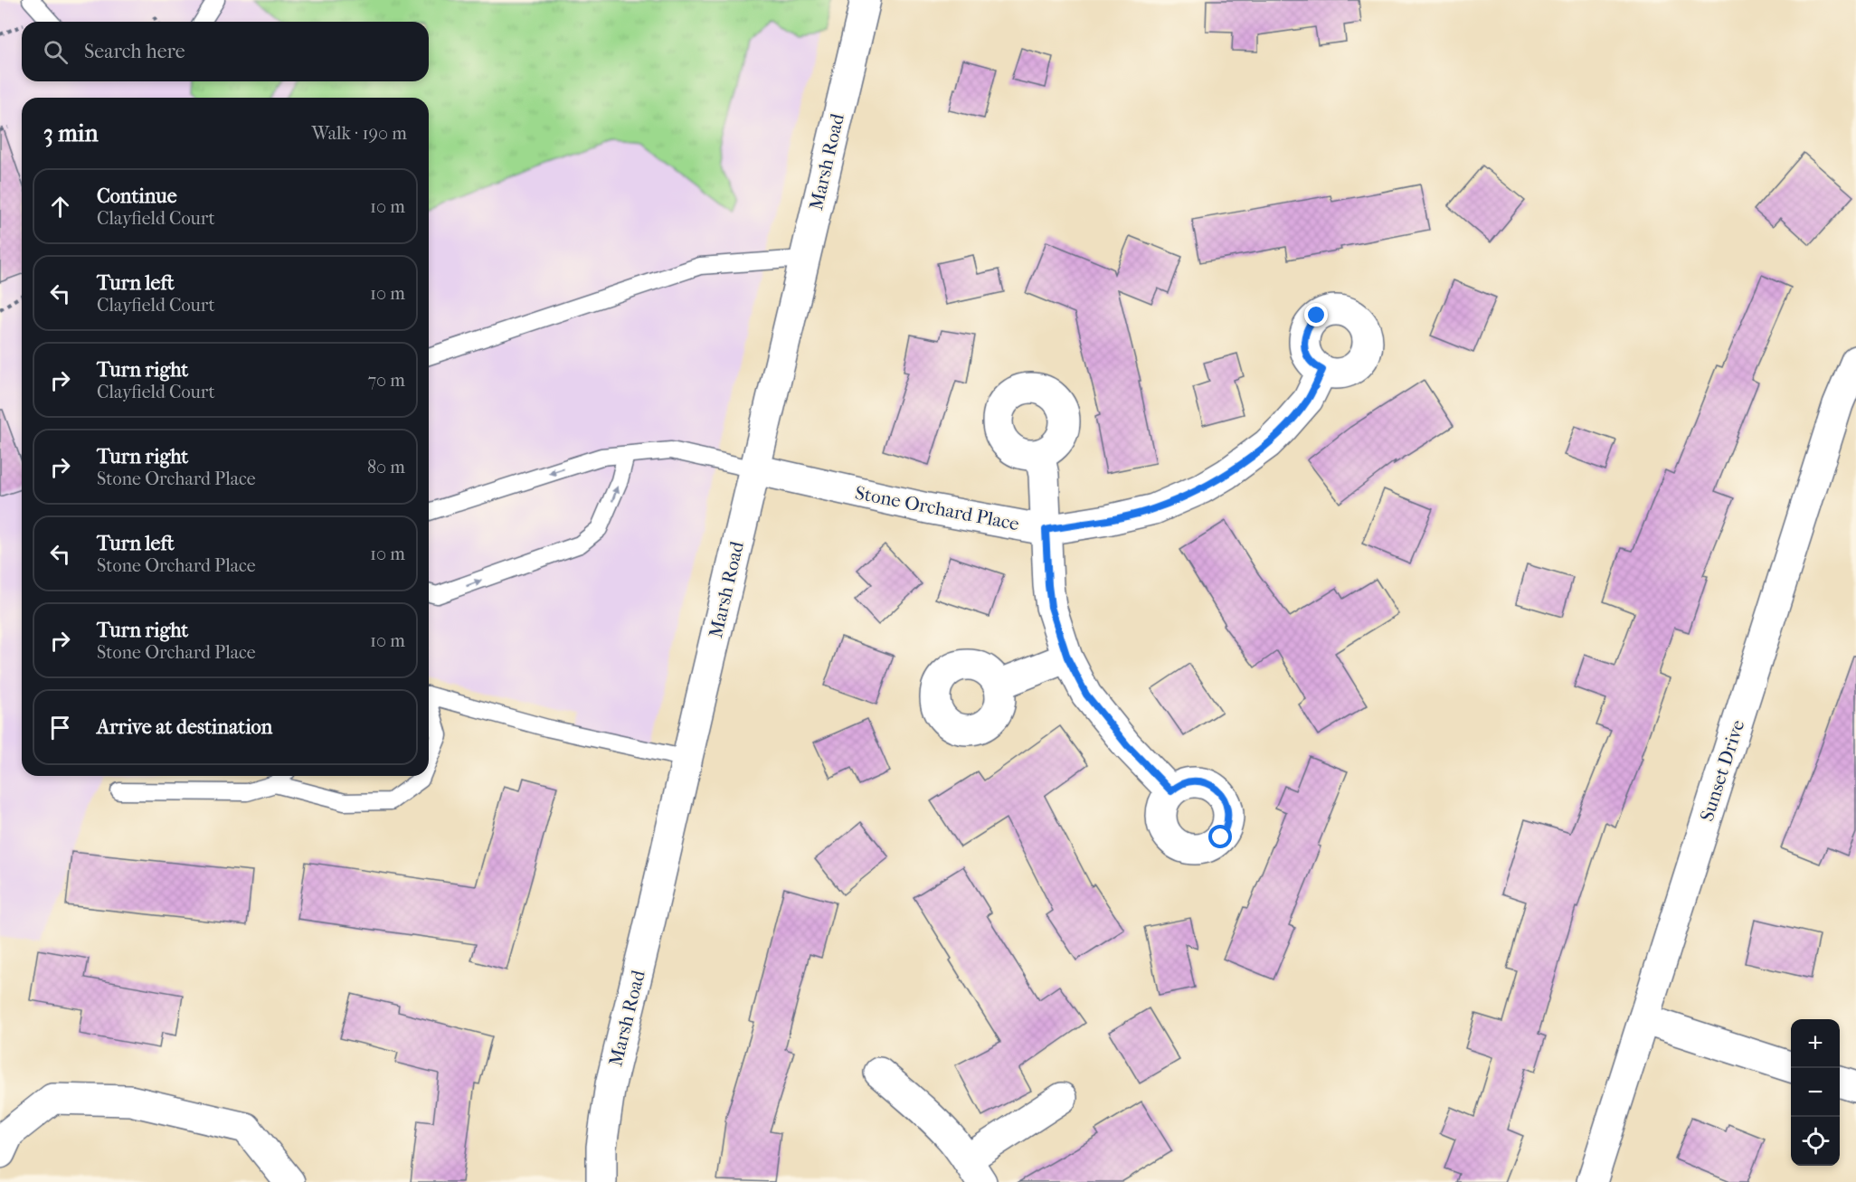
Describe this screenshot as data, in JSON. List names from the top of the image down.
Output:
{
  "streets": {
    "street": ["Marsh Road", "Stone Orchard Place", "Sunset Drive"]
  },
  "crossings": [
    ["Marsh Road", "Stone Orchard Place"]
  ],
  "page": {
    "search": "Search here",
    "heading": ["3 min", "Walk · 190 m"],
    "list": [
      ["Continue", "Clayfield Court", "10 m"],
      ["Turn left", "Clayfield Court", "10 m"],
      ["Turn right", "Clayfield Court", "70 m"],
      ["Turn right", "Stone Orchard Place", "80 m"],
      ["Turn left", "Stone Orchard Place", "10 m"],
      ["Turn right", "Stone Orchard Place", "10 m"],
      "Arrive at destination"
    ],
    "map_buttons": ["+", "−"]
  }
}
